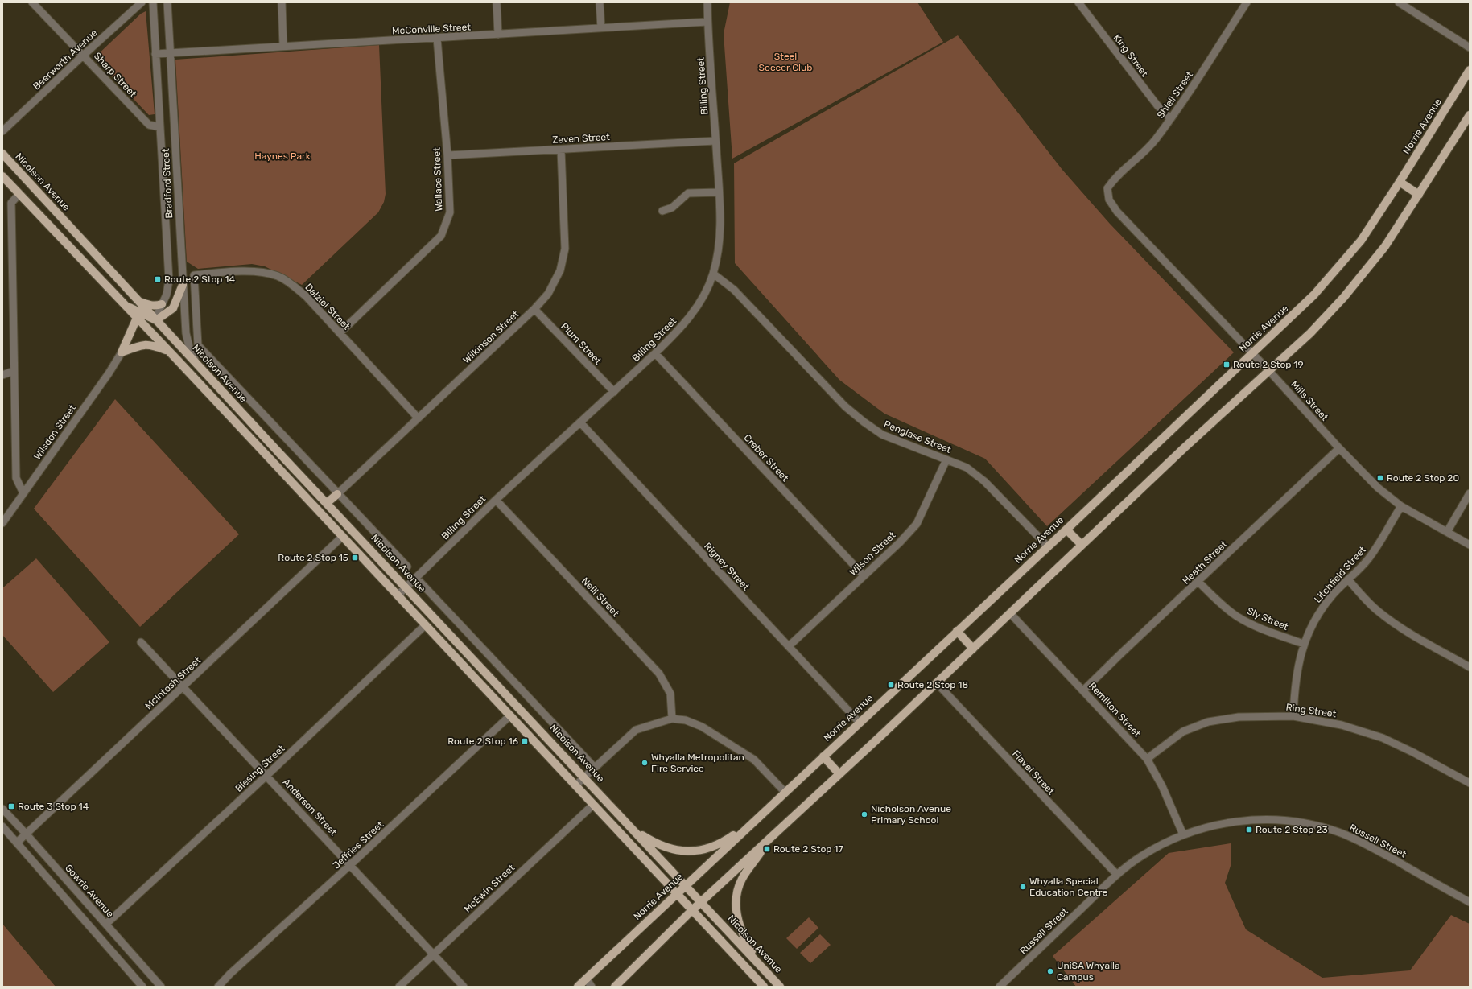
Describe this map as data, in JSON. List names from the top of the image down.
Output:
{
  "streets": {
    "main road": ["Norrie Avenue", "Nicolson Avenue"],
    "street": [
      "McConville Street",
      "King Street",
      "Beerworth Avenue",
      "Sharp Street",
      "Billing Street",
      "Shiell Street",
      "Zeven Street",
      "Wallace Street",
      "Bradford Street",
      "Dalziel Street",
      "Wilkinson Street",
      "Plum Street",
      "Mills Street",
      "Wilsdon Street",
      "Penglase Street",
      "Creber Street",
      "Wilson Street",
      "Heath Street",
      "Rigney Street",
      "Litchfield Street",
      "Neill Street",
      "Sly Street",
      "McIntosh Street",
      "Remilton Street",
      "Ring Street",
      "Blesing Street",
      "Flavel Street",
      "Anderson Street",
      "Russell Street",
      "Jeffries Street",
      "McEwin Street",
      "Gowrie Avenue"
    ]
  },
  "crossings": [
    ["McConville Street", "Billing Street"],
    ["McConville Street", "Wallace Street"],
    ["McConville Street", "Bradford Street"],
    ["King Street", "Shiell Street"],
    ["Beerworth Avenue", "Sharp Street"],
    ["Sharp Street", "Bradford Street"],
    ["Billing Street", "Zeven Street"],
    ["Billing Street", "Nicolson Avenue"],
    ["Billing Street", "Plum Street"],
    ["Billing Street", "Penglase Street"],
    ["Billing Street", "Creber Street"],
    ["Billing Street", "Rigney Street"],
    ["Billing Street", "Neill Street"],
    ["Shiell Street", "Mills Street"],
    ["Norrie Avenue", "Nicolson Avenue"],
    ["Norrie Avenue", "Mills Street"],
    ["Norrie Avenue", "Penglase Street"],
    ["Norrie Avenue", "Rigney Street"],
    ["Zeven Street", "Wallace Street"],
    ["Zeven Street", "Wilkinson Street"],
    ["Wallace Street", "Dalziel Street"],
    ["Nicolson Avenue", "Bradford Street"],
    ["Nicolson Avenue", "Dalziel Street"],
    ["Nicolson Avenue", "Wilkinson Street"],
    ["Dalziel Street", "Wilkinson Street"],
    ["Wilkinson Street", "Plum Street"],
    ["Mills Street", "Heath Street"],
    ["Mills Street", "Litchfield Street"],
    ["Penglase Street", "Wilson Street"],
    ["Creber Street", "Wilson Street"],
    ["Wilson Street", "Rigney Street"],
    ["Heath Street", "Sly Street"],
    ["Heath Street", "Remilton Street"],
    ["Litchfield Street", "Sly Street"],
    ["Litchfield Street", "Ring Street"],
    ["McIntosh Street", "Anderson Street"],
    ["McIntosh Street", "Gowrie Avenue"],
    ["Remilton Street", "Ring Street"],
    ["Remilton Street", "Russell Street"],
    ["Blesing Street", "Anderson Street"],
    ["Blesing Street", "Gowrie Avenue"],
    ["Flavel Street", "Russell Street"],
    ["Anderson Street", "Jeffries Street"],
    ["Anderson Street", "McEwin Street"]
  ],
  "parks": ["Steel Soccer Club", "Haynes Park"],
  "places": {
    "transit": [
      "Route 2 Stop 14",
      "Route 2 Stop 19",
      "Route 2 Stop 20",
      "Route 2 Stop 15",
      "Route 2 Stop 18",
      "Route 2 Stop 16",
      "Route 3 Stop 14",
      "Route 2 Stop 23",
      "Route 2 Stop 17"
    ],
    "other": [
      "Whyalla Metropolitan Fire Service",
      "Nicholson Avenue Primary School",
      "Whyalla Special Education Centre",
      "UniSA Whyalla Campus"
    ]
  }
}
